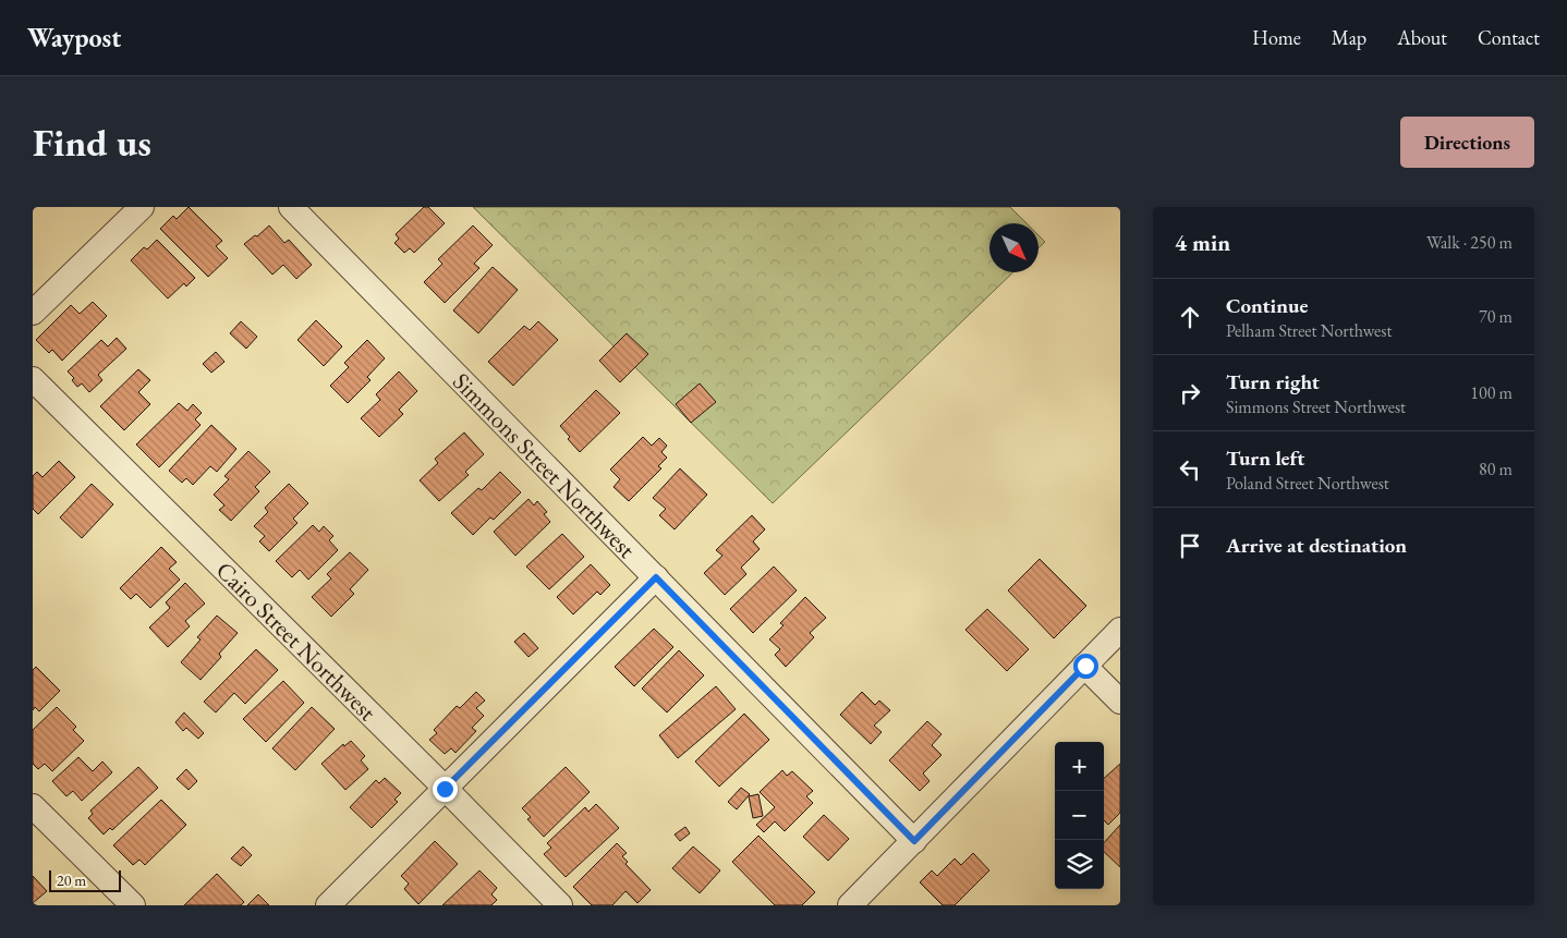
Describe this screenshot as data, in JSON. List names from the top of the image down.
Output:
{
  "streets": {
    "street": ["Simmons Street Northwest", "Cairo Street Northwest"]
  },
  "scale_bar": "20 m",
  "north": "bottom right",
  "page": {
    "header": "Waypost",
    "nav": [
      "Home",
      "Map",
      "About",
      "Contact"
    ],
    "buttons": "Directions",
    "title": "Find us",
    "heading": ["4 min", "Walk · 250 m"],
    "list": [
      ["Continue", "Pelham Street Northwest", "70 m"],
      ["Turn right", "Simmons Street Northwest", "100 m"],
      ["Turn left", "Poland Street Northwest", "80 m"],
      "Arrive at destination"
    ],
    "map_buttons": ["+", "−"],
    "scale": "20 m"
  }
}
